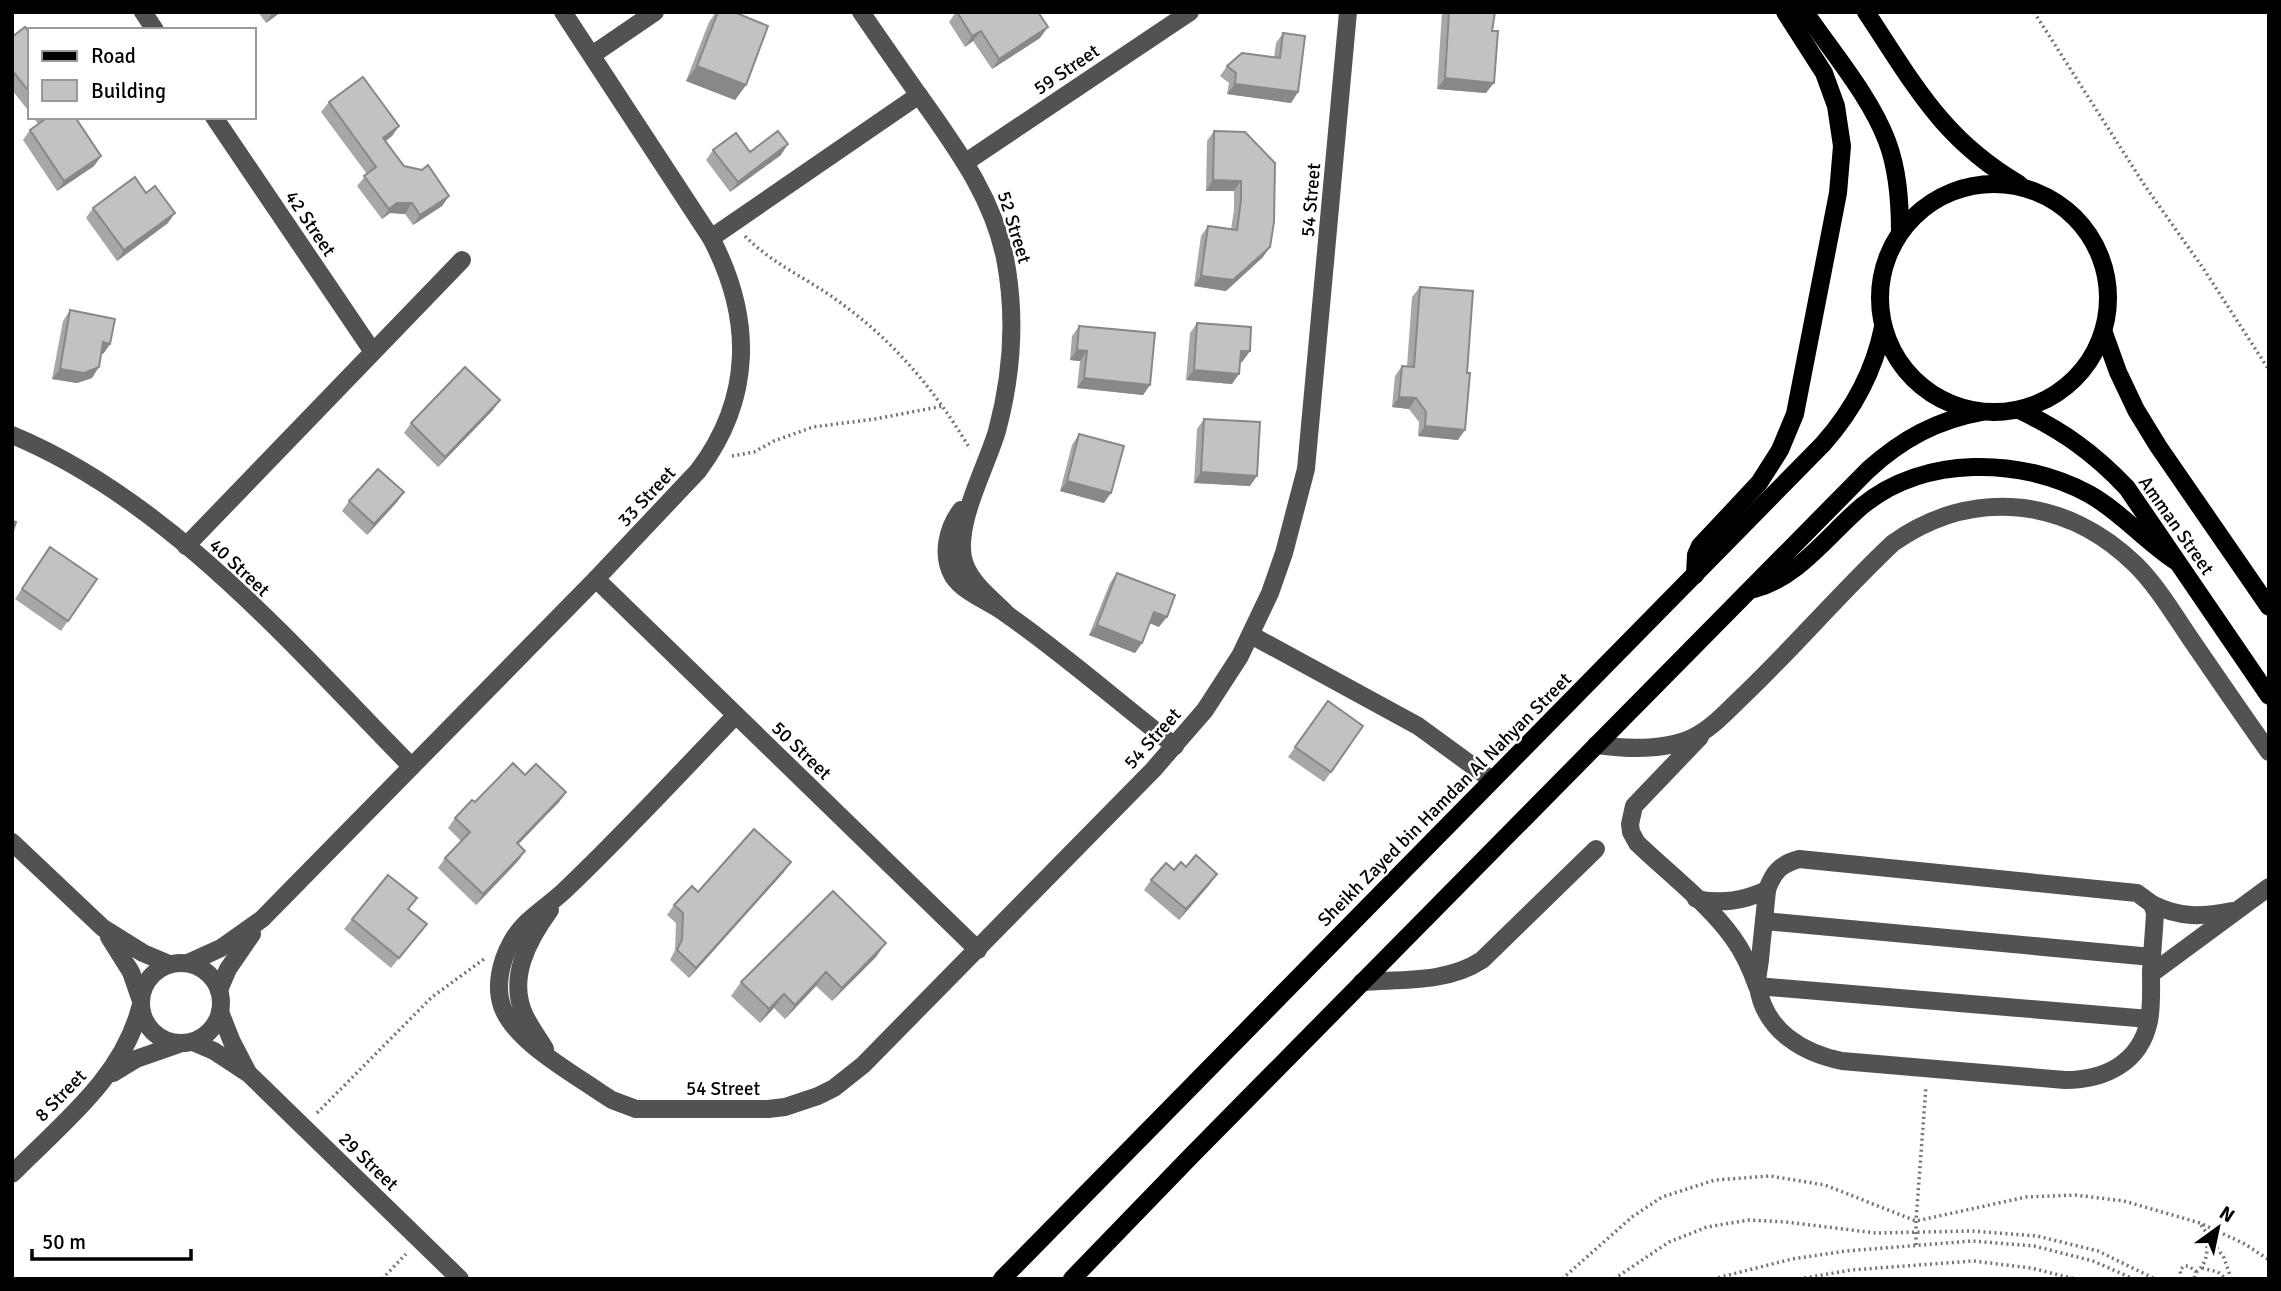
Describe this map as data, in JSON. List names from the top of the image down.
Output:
{
  "streets": {
    "main road": ["Amman Street", "Sheikh Zayed bin Hamdan Al Nahyan Street"],
    "street": [
      "59 Street",
      "54 Street",
      "42 Street",
      "52 Street",
      "33 Street",
      "40 Street",
      "50 Street",
      "8 Street",
      "29 Street"
    ]
  },
  "crossings": [
    ["59 Street", "52 Street"],
    ["54 Street", "52 Street"],
    ["54 Street", "50 Street"],
    ["33 Street", "40 Street"],
    ["33 Street", "50 Street"],
    ["33 Street", "8 Street"],
    ["33 Street", "29 Street"],
    ["Amman Street", "Sheikh Zayed bin Hamdan Al Nahyan Street"],
    ["8 Street", "29 Street"]
  ],
  "legend": ["Road", "Building"],
  "scale_bar": "50 m",
  "north": "top right"
}
